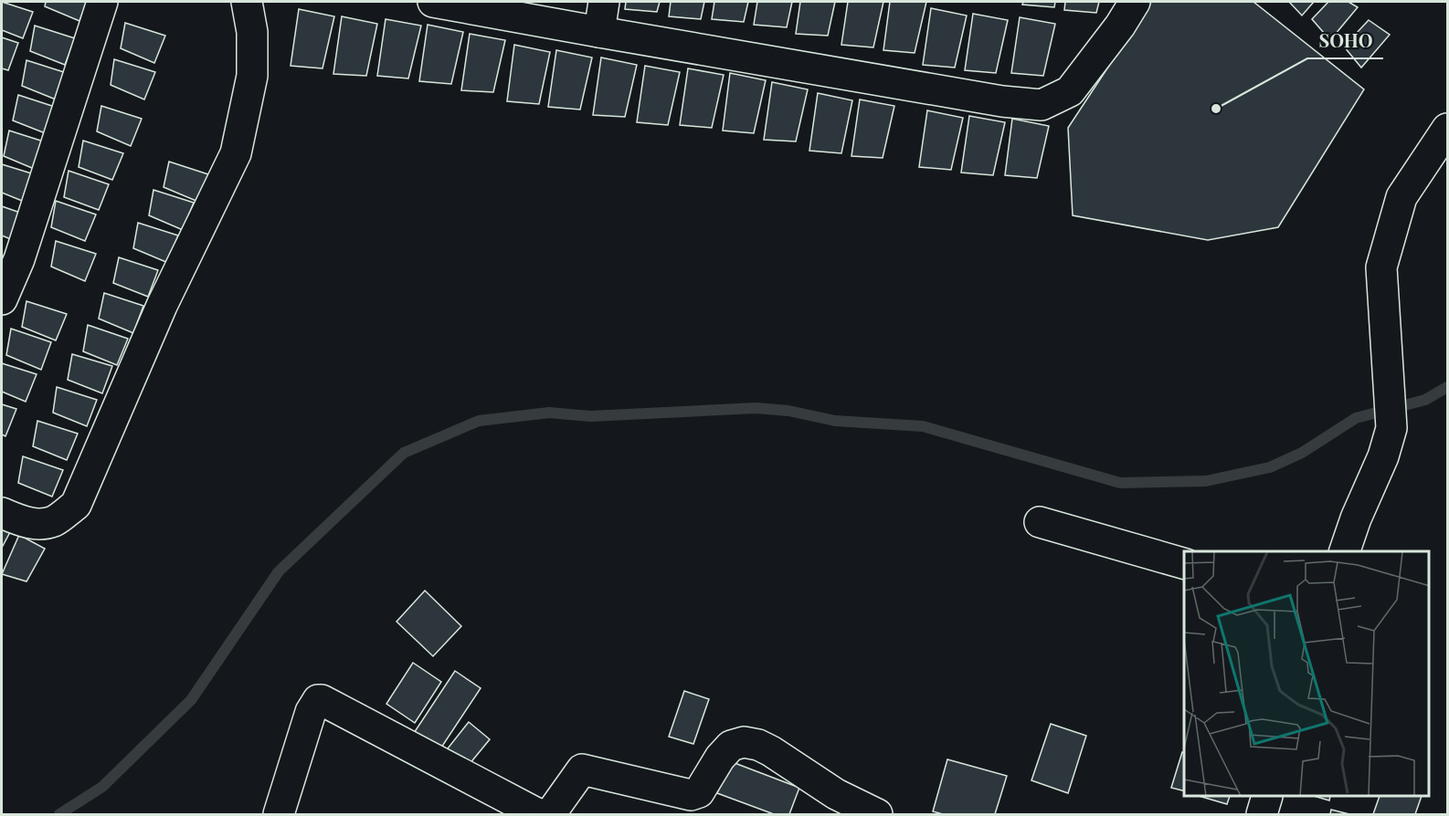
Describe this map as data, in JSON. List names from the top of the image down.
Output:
{
  "places": ["SOHO"]
}
